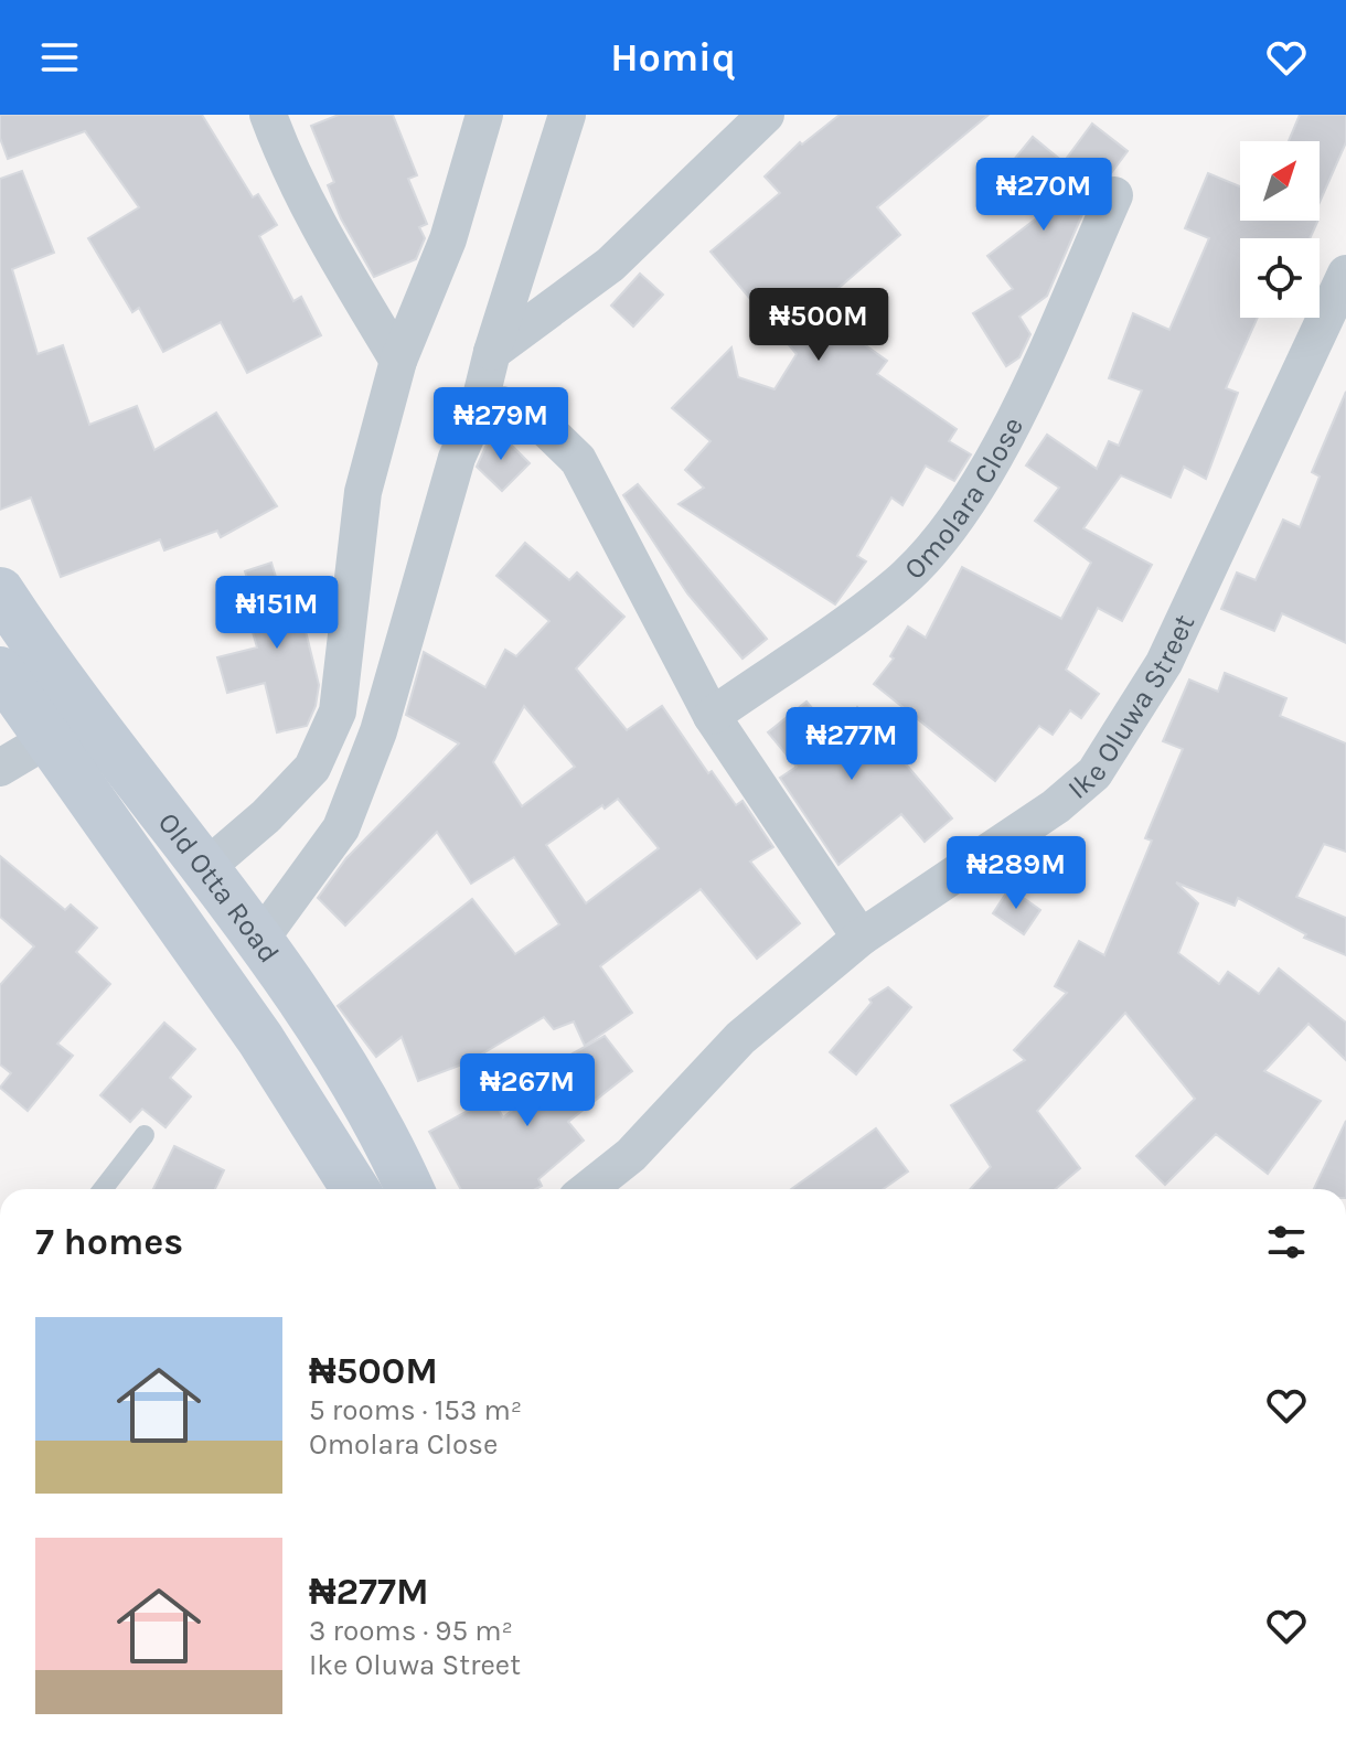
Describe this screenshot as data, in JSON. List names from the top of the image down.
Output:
{
  "streets": {
    "street": ["Omolara Close", "Ike Oluwa Street", "Old Otta Road"]
  },
  "north": "top right",
  "page": {
    "header": "Homiq",
    "price": [
      "₦270M",
      "₦500M",
      "₦279M",
      "₦151M",
      "₦277M",
      "₦289M",
      "₦267M"
    ],
    "heading": "7 homes",
    "list": [
      {
        "name": "₦500M",
        "note": "5 rooms · 153 m² · Omolara Close"
      },
      {
        "name": "₦277M",
        "note": "3 rooms · 95 m² · Ike Oluwa Street"
      }
    ]
  }
}
